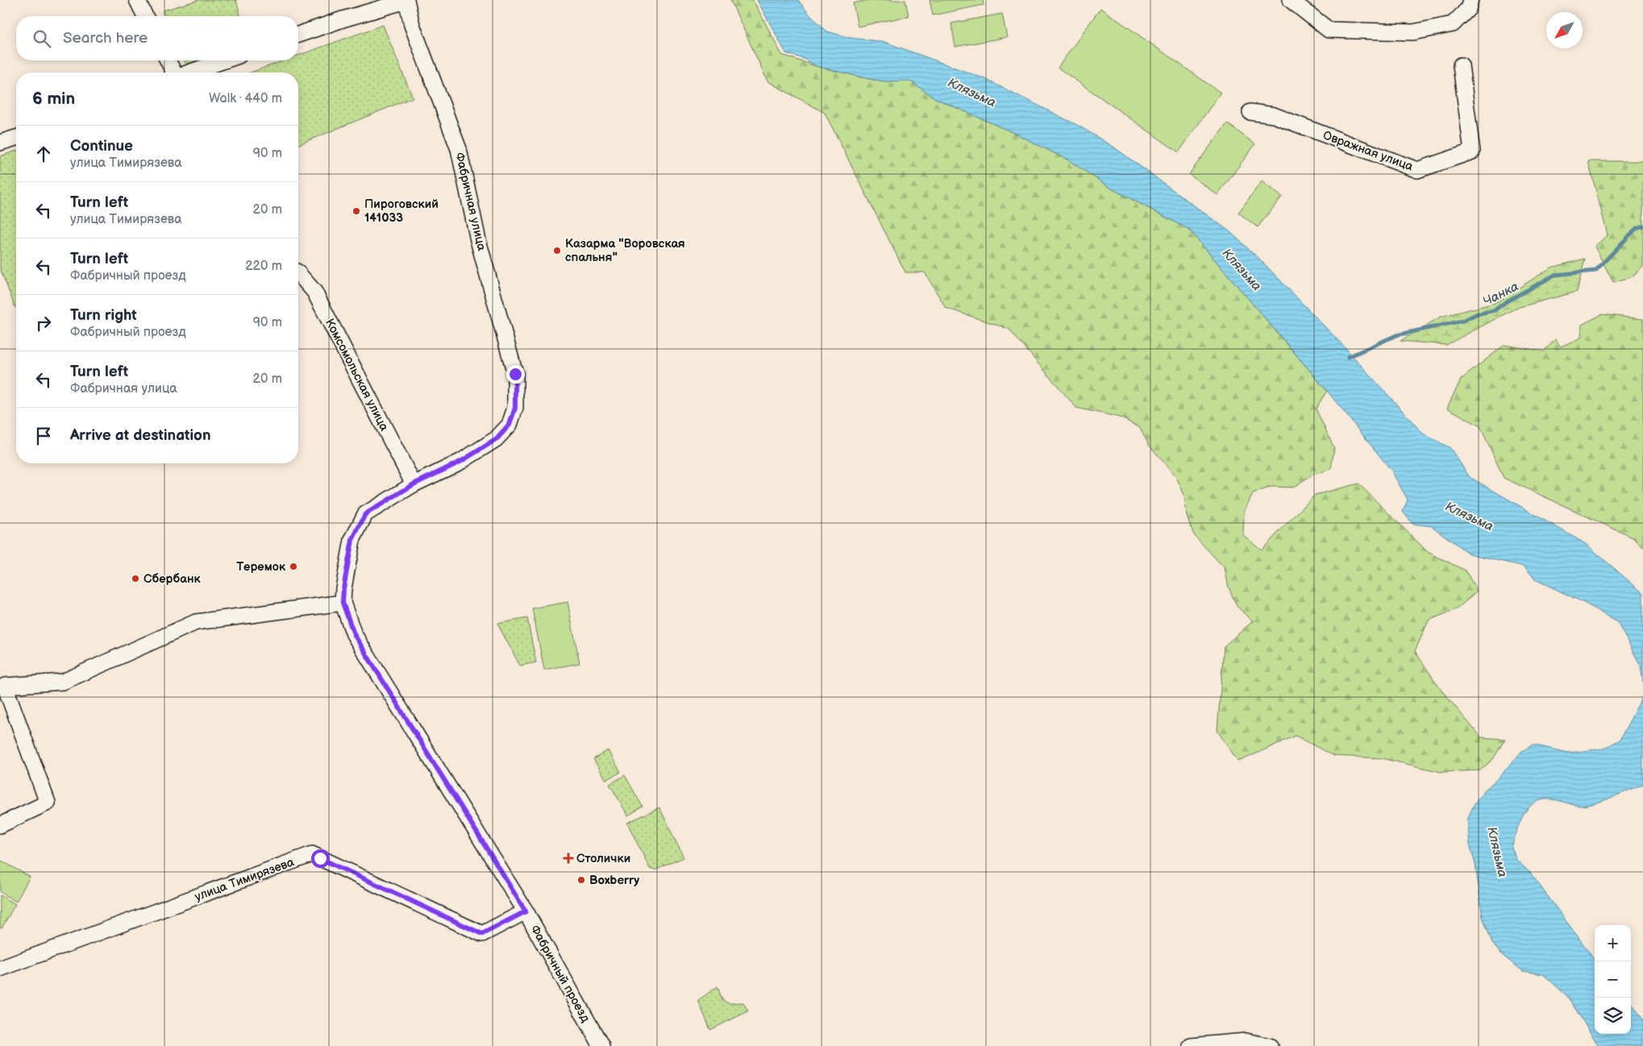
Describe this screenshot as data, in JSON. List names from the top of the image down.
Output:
{
  "streets": {
    "street": [
      "Овражная улица",
      "Фабричная улица",
      "Комсомольская улица",
      "улица Тимирязева",
      "Фабричный проезд"
    ]
  },
  "crossings": [
    ["Фабричная улица", "Фабричный проезд"],
    ["Комсомольская улица", "Фабричный проезд"],
    ["улица Тимирязева", "Фабричный проезд"]
  ],
  "water": ["Клязьма", "Чанка"],
  "places": {
    "other": [
      "Пироговский 141033",
      "Казарма \"Воровская спальня\"",
      "Теремок",
      "Сбербанк",
      "Boxberry"
    ],
    "health": ["Столички"]
  },
  "north": "bottom left",
  "page": {
    "search": "Search here",
    "heading": ["6 min", "Walk · 440 m"],
    "list": [
      ["Continue", "улица Тимирязева", "90 m"],
      ["Turn left", "улица Тимирязева", "20 m"],
      ["Turn left", "Фабричный проезд", "220 m"],
      ["Turn right", "Фабричный проезд", "90 m"],
      ["Turn left", "Фабричная улица", "20 m"],
      "Arrive at destination"
    ],
    "map_buttons": ["+", "−"]
  }
}
